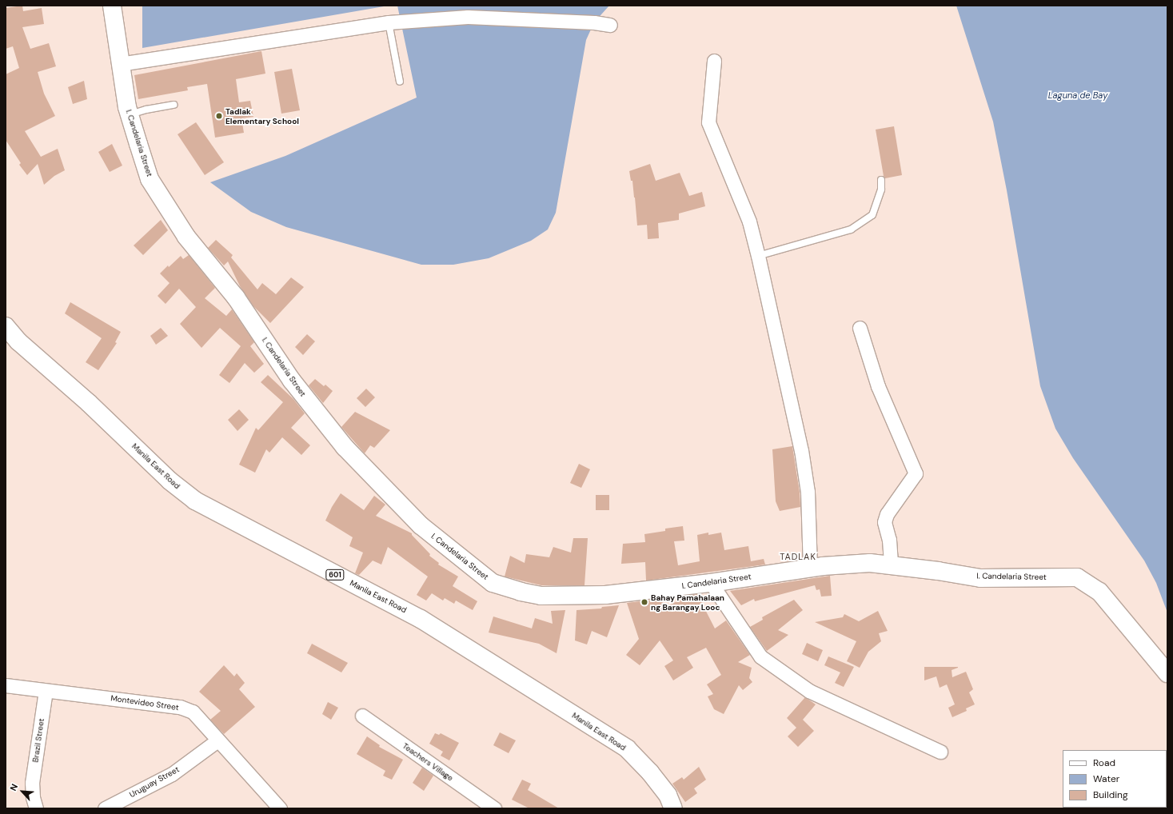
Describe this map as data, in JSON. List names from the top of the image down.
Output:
{
  "streets": {
    "street": [
      "I. Candelaria Street",
      "Manila East Road",
      "601",
      "Montevideo Street",
      "Brazil Street",
      "Teachers Village",
      "Uruguay Street"
    ]
  },
  "crossings": [
    ["Montevideo Street", "Brazil Street"],
    ["Montevideo Street", "Uruguay Street"]
  ],
  "districts": ["TADLAK"],
  "water": ["Laguna de Bay"],
  "places": ["Tadlak Elementary School", "Bahay Pamahalaan ng Barangay Looc"],
  "legend": ["Road", "Water", "Building"],
  "north": "top left"
}
